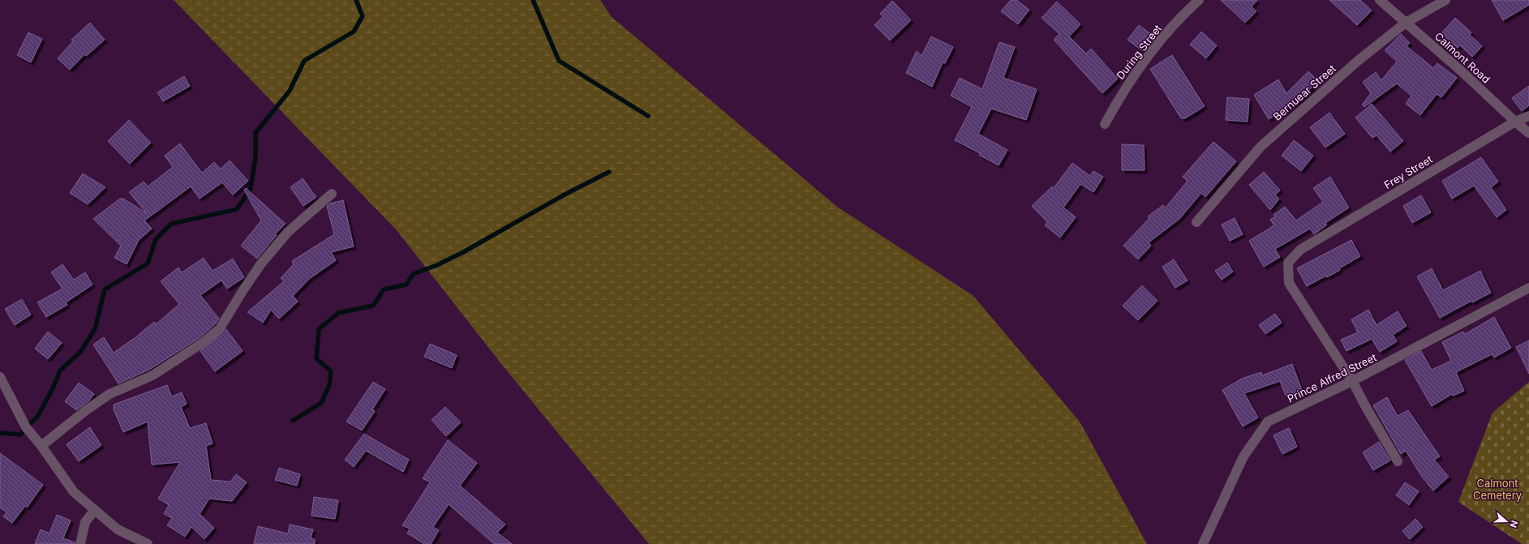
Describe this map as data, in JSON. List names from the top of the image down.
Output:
{
  "streets": {
    "street": [
      "During Street",
      "Calmont Road",
      "Bernuear Street",
      "Frey Street",
      "Prince Alfred Street"
    ]
  },
  "crossings": [
    ["Calmont Road", "Bernuear Street"],
    ["Calmont Road", "Frey Street"],
    ["Frey Street", "Prince Alfred Street"]
  ],
  "parks": ["Calmont Cemetery"],
  "north": "right"
}
